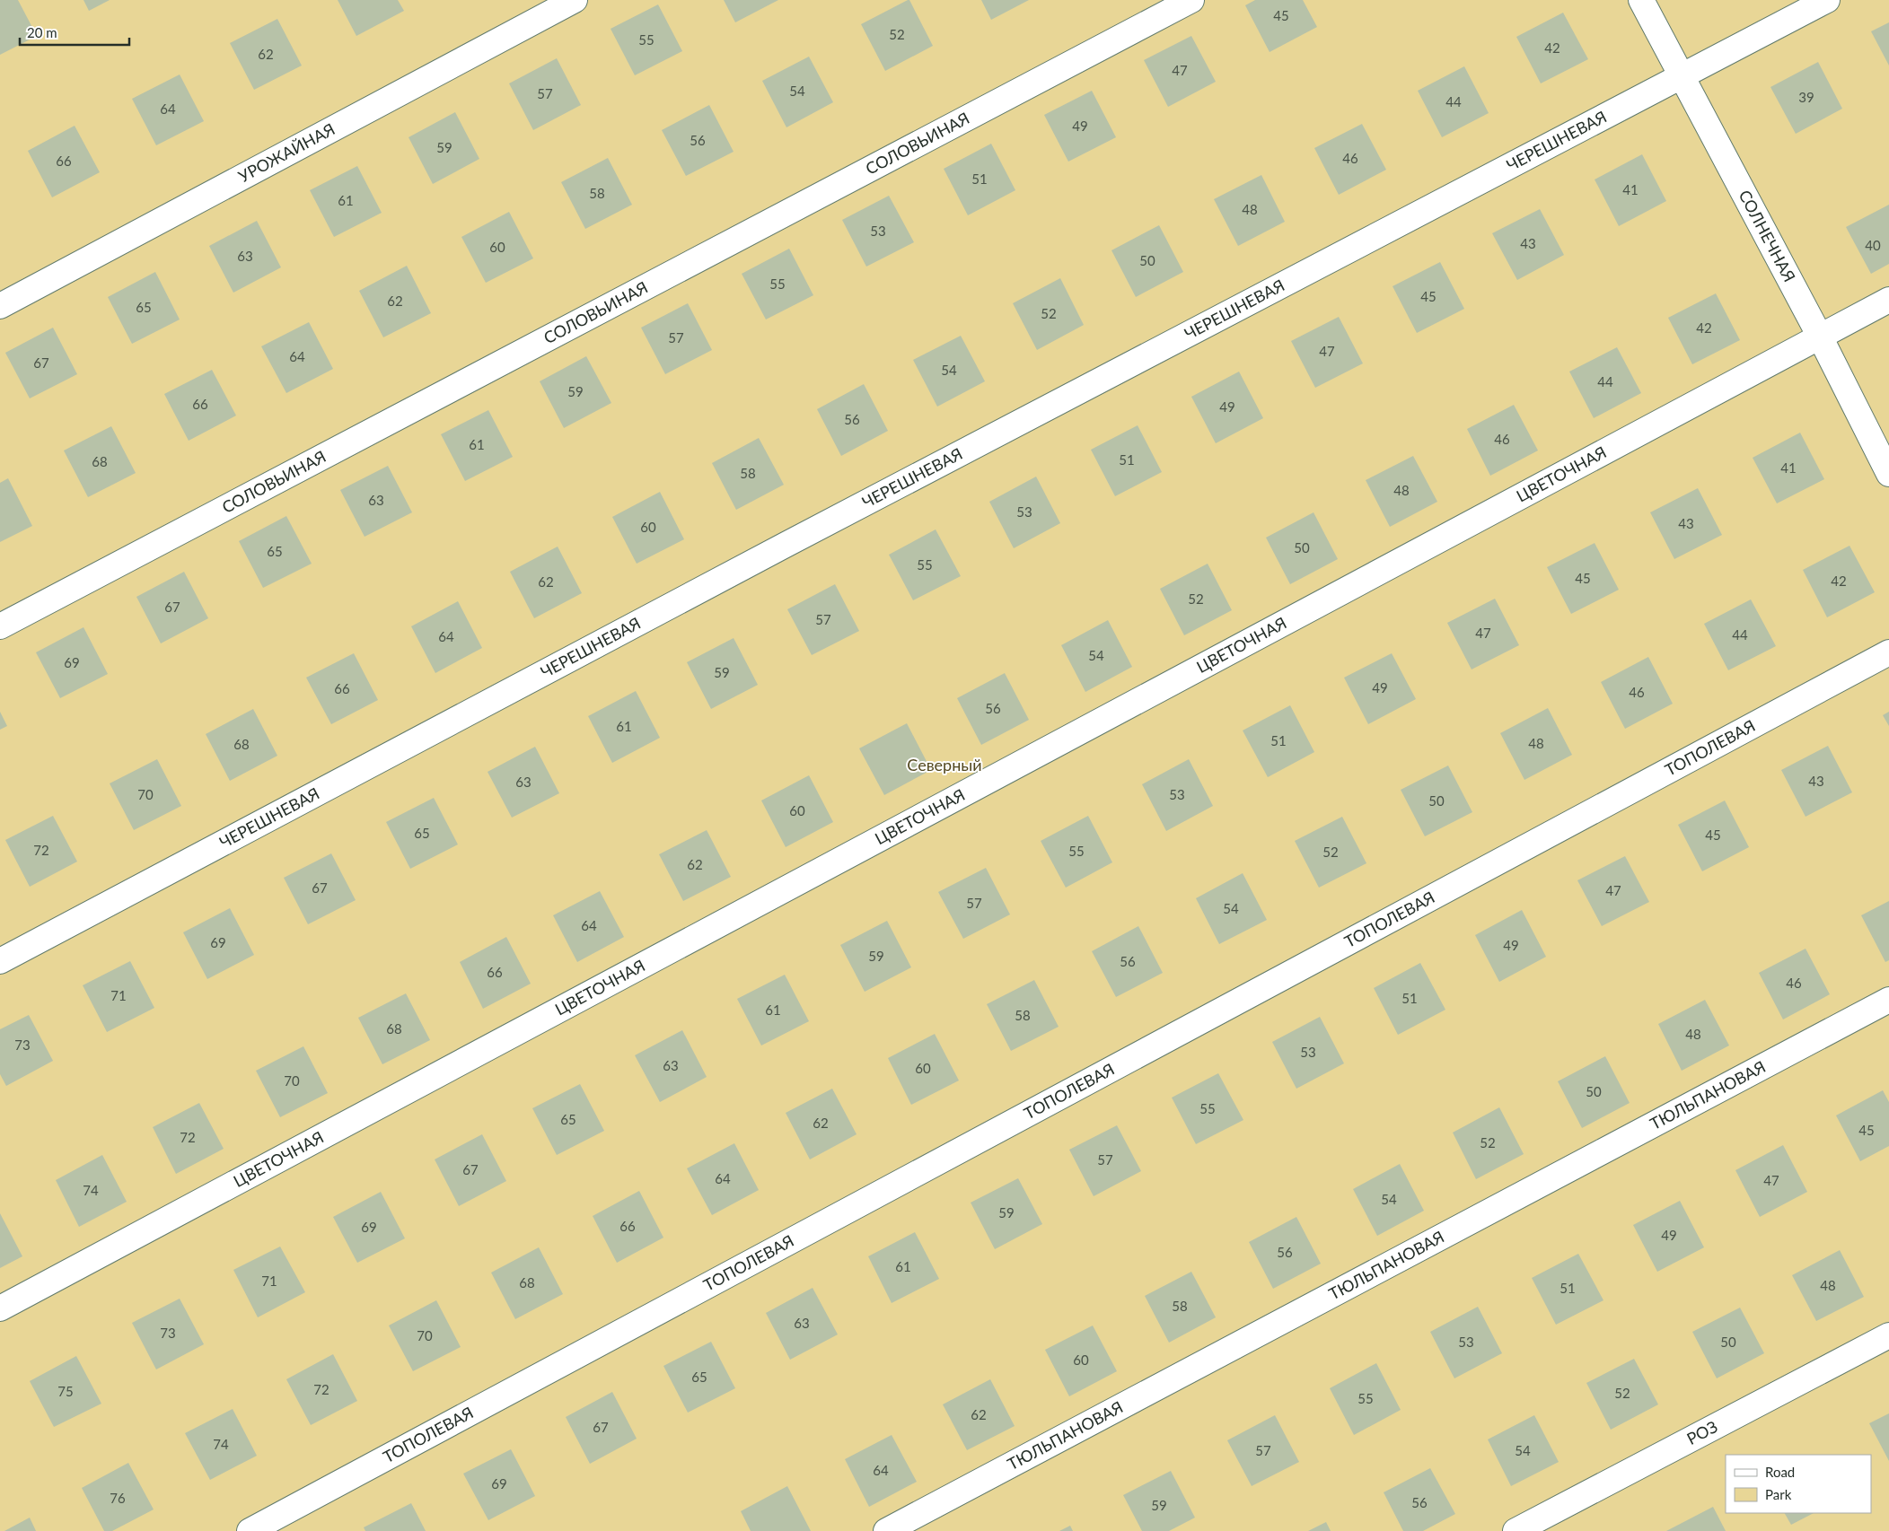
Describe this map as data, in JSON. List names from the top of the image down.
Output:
{
  "streets": {
    "street": [
      "ЧЕРЕШНЕВАЯ",
      "СОЛОВЬИНАЯ",
      "УРОЖАЙНАЯ",
      "СОЛНЕЧНАЯ",
      "ЦВЕТОЧНАЯ",
      "ТОПОЛЕВАЯ",
      "ТЮЛЬПАНОВАЯ",
      "РОЗ"
    ]
  },
  "crossings": [
    ["ЧЕРЕШНЕВАЯ", "СОЛНЕЧНАЯ"],
    ["СОЛНЕЧНАЯ", "ЦВЕТОЧНАЯ"]
  ],
  "parks": ["Северный"],
  "house_numbers": [
    "45",
    "52",
    "55",
    "42",
    "62",
    "47",
    "54",
    "57",
    "39",
    "44",
    "64",
    "49",
    "56",
    "59",
    "46",
    "66",
    "51",
    "41",
    "58",
    "61",
    "48",
    "53",
    "43",
    "40",
    "60",
    "63",
    "50",
    "55",
    "45",
    "62",
    "65",
    "52",
    "42",
    "57",
    "47",
    "64",
    "67",
    "54",
    "44",
    "59",
    "66",
    "49",
    "56",
    "46",
    "61",
    "51",
    "68",
    "41",
    "58",
    "48",
    "63",
    "53",
    "43",
    "60",
    "50",
    "65",
    "55",
    "45",
    "42",
    "62",
    "52",
    "67",
    "57",
    "47",
    "44",
    "64",
    "54",
    "69",
    "59",
    "49",
    "66",
    "46",
    "56",
    "61",
    "51",
    "48",
    "68",
    "43",
    "63",
    "70",
    "53",
    "50",
    "60",
    "65",
    "45",
    "72",
    "55",
    "52",
    "62",
    "67",
    "47",
    "57",
    "54",
    "64",
    "69",
    "49",
    "59",
    "56",
    "66",
    "46",
    "71",
    "51",
    "61",
    "58",
    "68",
    "48",
    "73",
    "53",
    "63",
    "60",
    "70",
    "50",
    "55",
    "65",
    "62",
    "45",
    "72",
    "52",
    "57",
    "67",
    "64",
    "47",
    "74",
    "54",
    "59",
    "66",
    "69",
    "49",
    "56",
    "61",
    "71",
    "68",
    "48",
    "51",
    "58",
    "63",
    "73",
    "70",
    "53",
    "50",
    "60",
    "65",
    "72",
    "75",
    "52",
    "55",
    "62",
    "67",
    "74",
    "57",
    "54",
    "64",
    "69",
    "76",
    "56",
    "59"
  ],
  "legend": ["Road", "Park"],
  "scale_bar": "20 m"
}
